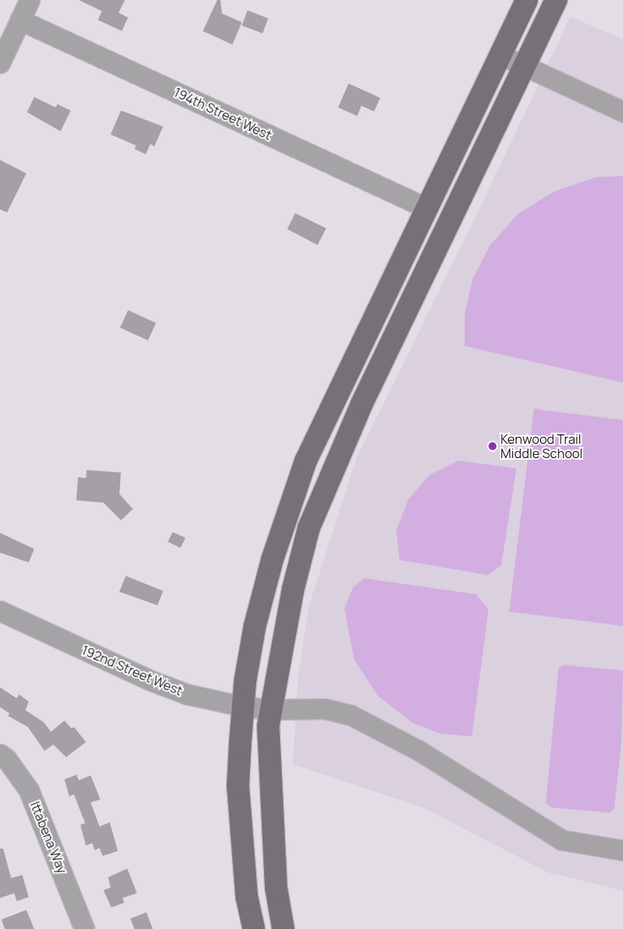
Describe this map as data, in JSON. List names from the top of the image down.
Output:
{
  "streets": {
    "street": ["194th Street West", "192nd Street West", "Ittabena Way"]
  },
  "places": ["Kenwood Trail Middle School"]
}
